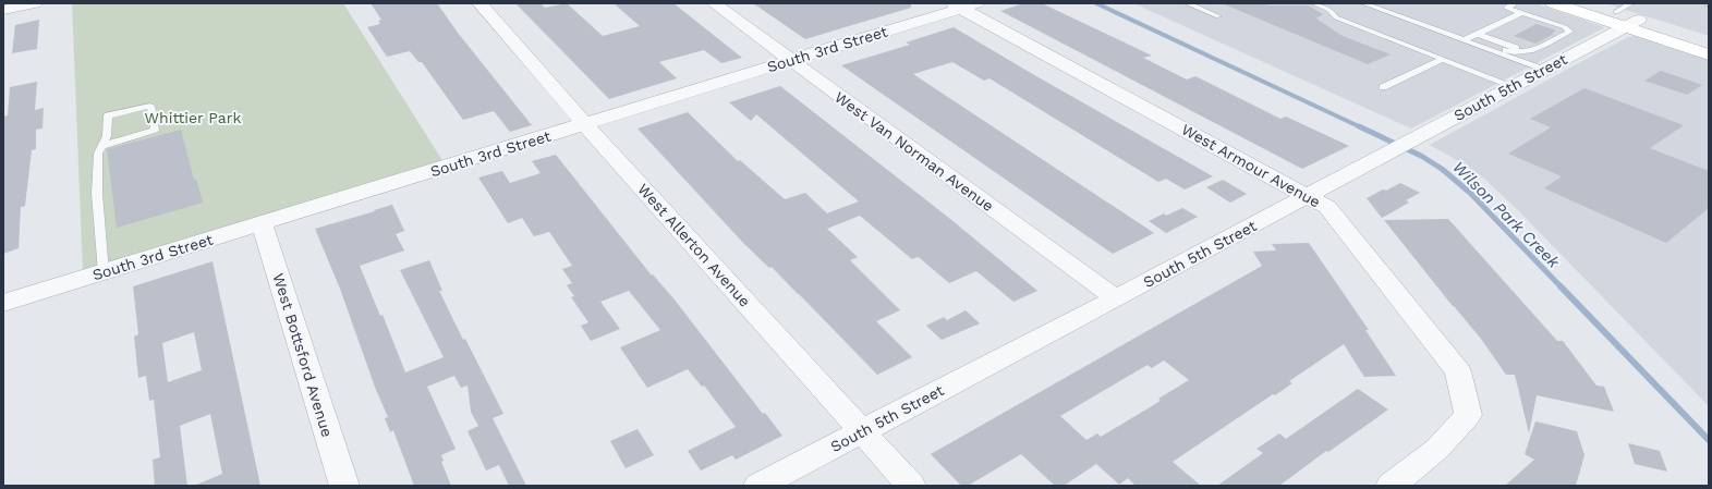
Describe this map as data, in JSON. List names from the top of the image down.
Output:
{
  "streets": {
    "street": [
      "South 3rd Street",
      "South 5th Street",
      "West Van Norman Avenue",
      "West Armour Avenue",
      "West Allerton Avenue",
      "West Bottsford Avenue"
    ]
  },
  "crossings": [
    ["South 3rd Street", "West Van Norman Avenue"],
    ["South 3rd Street", "West Armour Avenue"],
    ["South 3rd Street", "West Allerton Avenue"],
    ["South 3rd Street", "West Bottsford Avenue"],
    ["South 5th Street", "West Van Norman Avenue"],
    ["South 5th Street", "West Armour Avenue"],
    ["South 5th Street", "West Allerton Avenue"]
  ],
  "water": ["Wilson Park Creek"],
  "parks": ["Whittier Park"]
}
